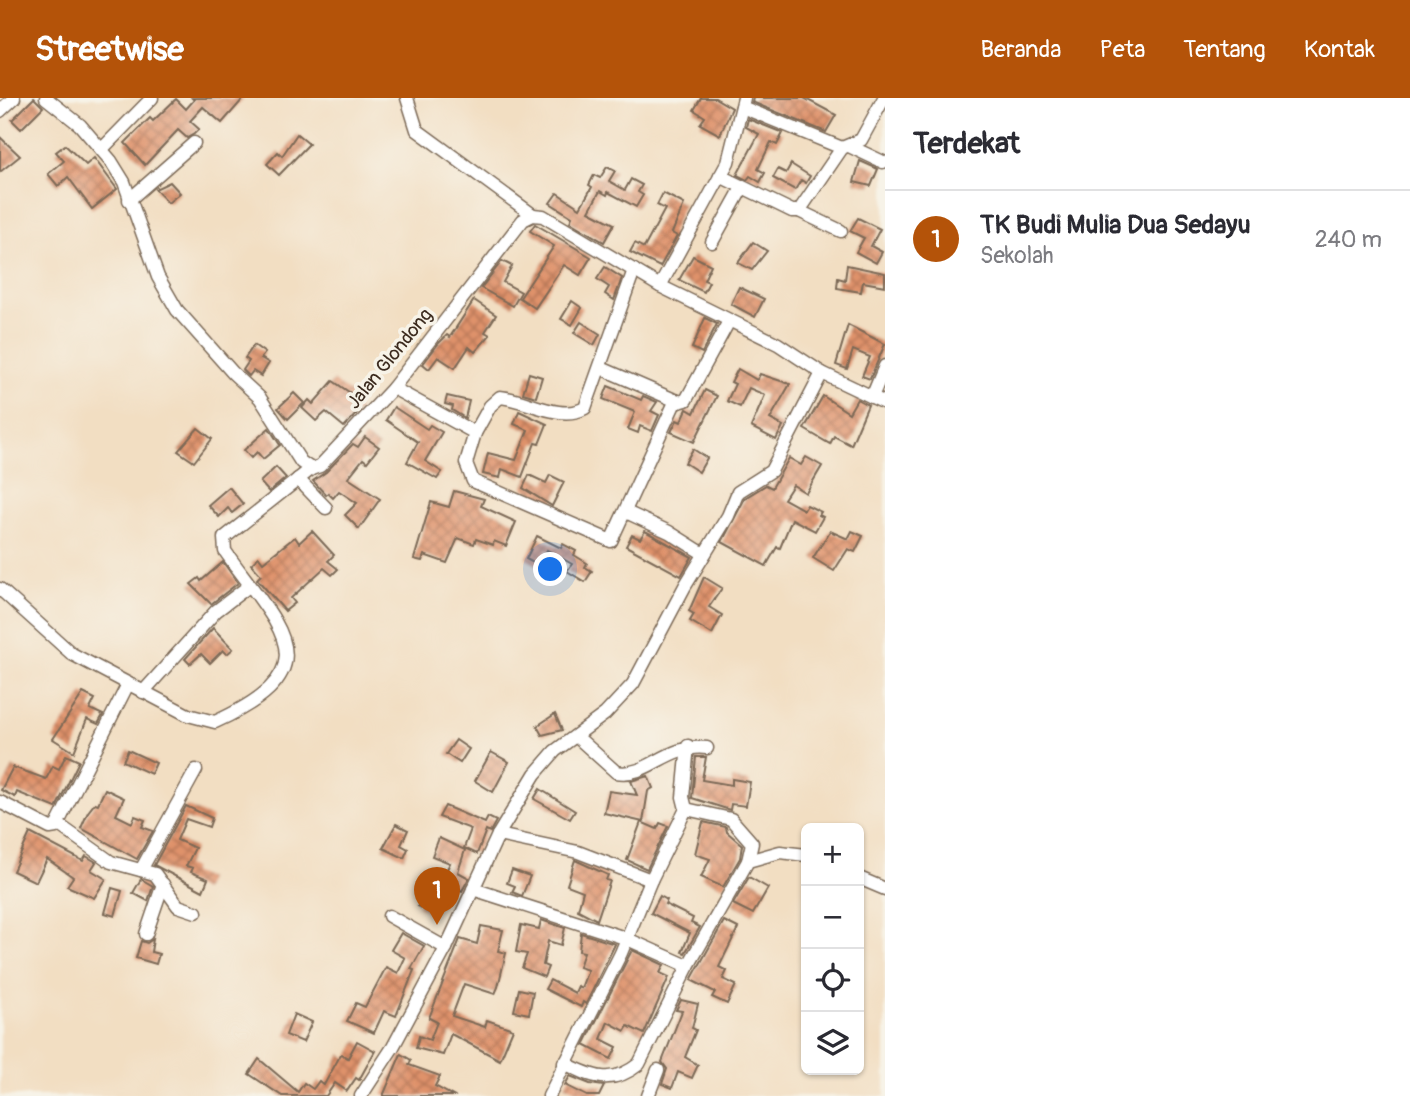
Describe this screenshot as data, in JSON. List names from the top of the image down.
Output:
{
  "streets": {
    "street": ["Jalan Glondong"]
  },
  "page": {
    "header": "Streetwise",
    "nav": [
      "Beranda",
      "Peta",
      "Tentang",
      "Kontak"
    ],
    "heading": "Terdekat",
    "list": [
      {
        "mark": "1",
        "name": "TK Budi Mulia Dua Sedayu",
        "note": "Sekolah",
        "value": "240 m"
      }
    ],
    "map_buttons": ["+", "−"],
    "pins": "1"
  }
}
